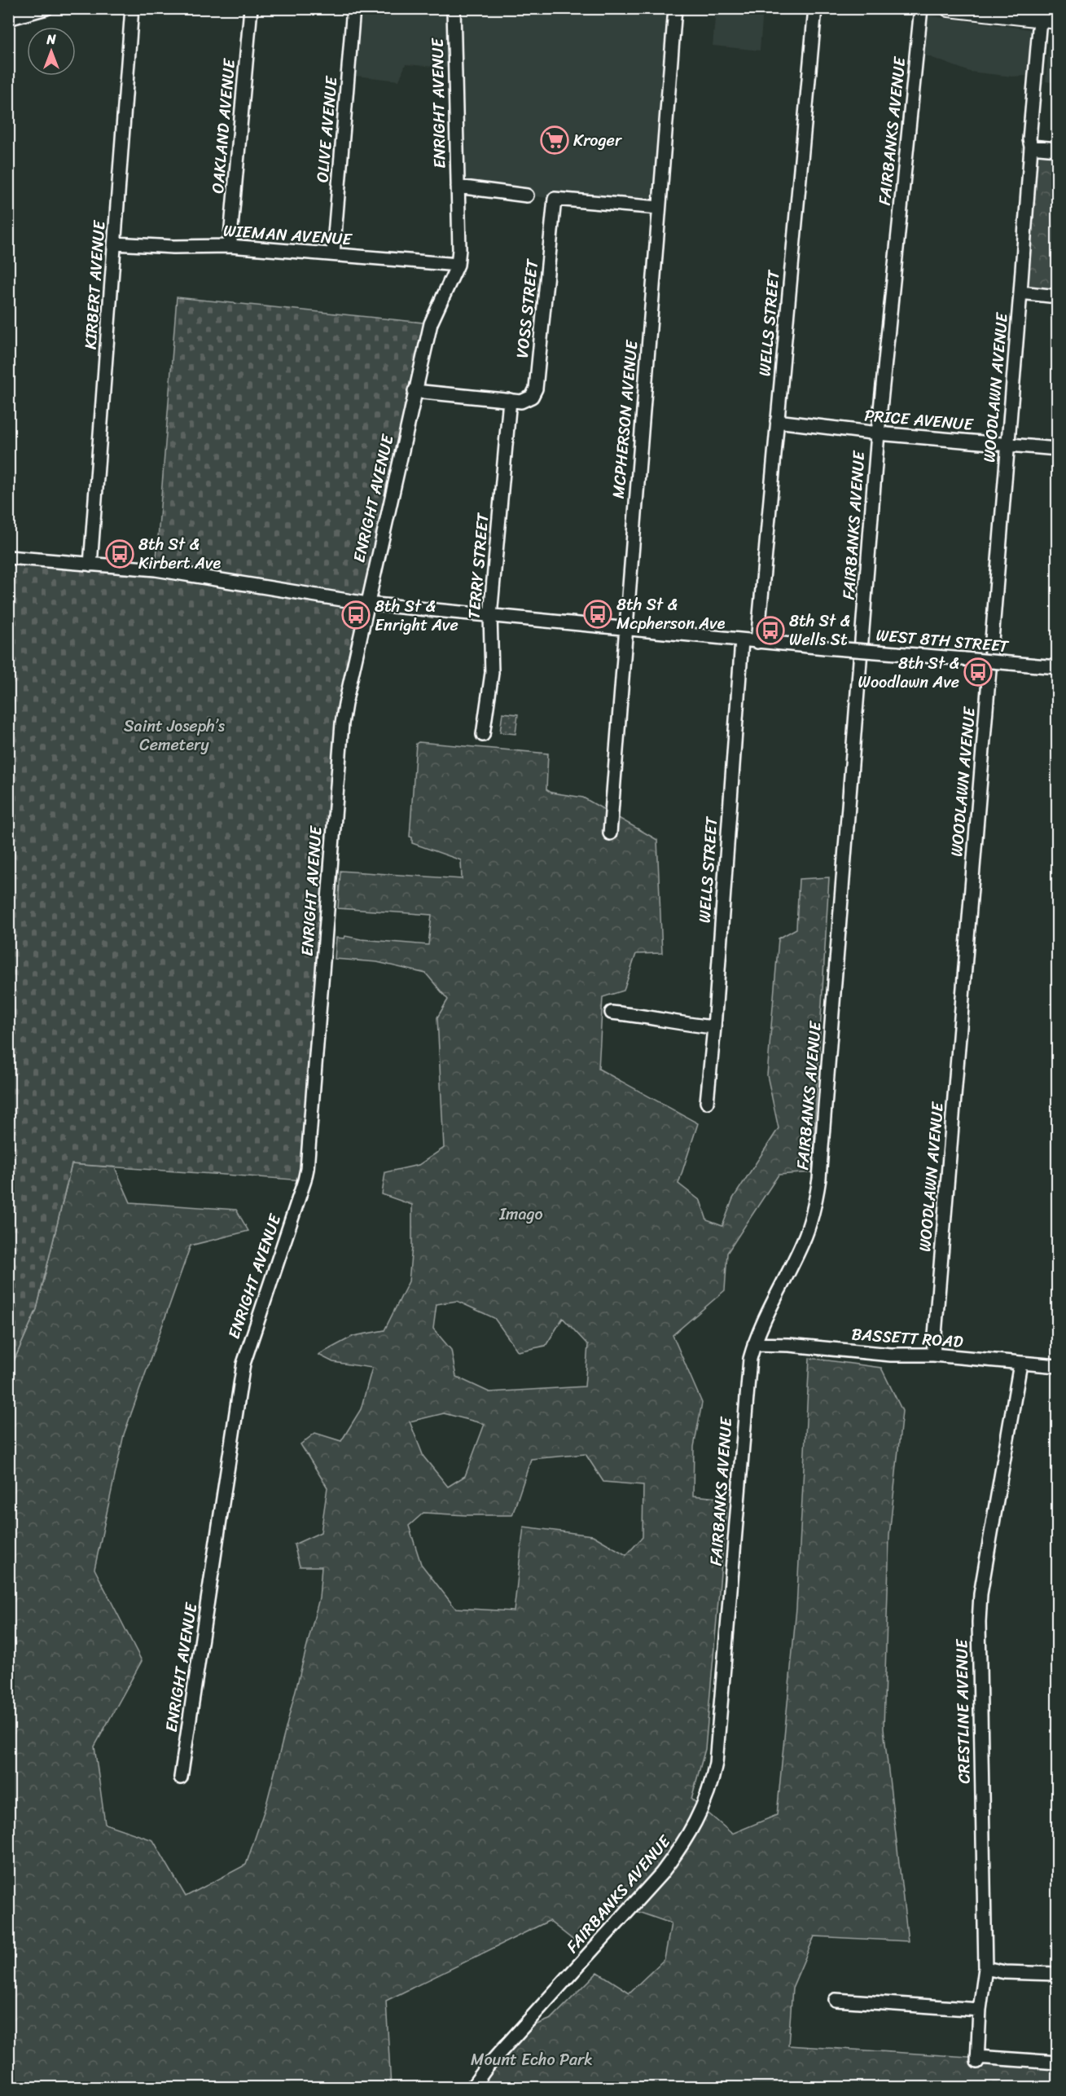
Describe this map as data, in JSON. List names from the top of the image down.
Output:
{
  "streets": {
    "street": [
      "ENRIGHT AVENUE",
      "OAKLAND AVENUE",
      "OLIVE AVENUE",
      "FAIRBANKS AVENUE",
      "WIEMAN AVENUE",
      "KIRBERT AVENUE",
      "VOSS STREET",
      "WELLS STREET",
      "WOODLAWN AVENUE",
      "MCPHERSON AVENUE",
      "PRICE AVENUE",
      "TERRY STREET",
      "WEST 8TH STREET",
      "BASSETT ROAD",
      "CRESTLINE AVENUE"
    ]
  },
  "crossings": [
    ["ENRIGHT AVENUE", "WIEMAN AVENUE"],
    ["ENRIGHT AVENUE", "WEST 8TH STREET"],
    ["OAKLAND AVENUE", "WIEMAN AVENUE"],
    ["OLIVE AVENUE", "WIEMAN AVENUE"],
    ["FAIRBANKS AVENUE", "PRICE AVENUE"],
    ["FAIRBANKS AVENUE", "BASSETT ROAD"],
    ["WIEMAN AVENUE", "KIRBERT AVENUE"],
    ["KIRBERT AVENUE", "WEST 8TH STREET"],
    ["VOSS STREET", "MCPHERSON AVENUE"],
    ["VOSS STREET", "TERRY STREET"],
    ["WELLS STREET", "PRICE AVENUE"],
    ["WELLS STREET", "WEST 8TH STREET"],
    ["WOODLAWN AVENUE", "PRICE AVENUE"],
    ["WOODLAWN AVENUE", "BASSETT ROAD"],
    ["MCPHERSON AVENUE", "WEST 8TH STREET"],
    ["TERRY STREET", "WEST 8TH STREET"],
    ["BASSETT ROAD", "CRESTLINE AVENUE"]
  ],
  "parks": ["Saint Joseph’s Cemetery", "Imago", "Mount Echo Park"],
  "places": {
    "supermarket": ["Kroger"],
    "bus stop": [
      "8th St & Kirbert Ave",
      "8th St & Mcpherson Ave",
      "8th St & Enright Ave",
      "8th St & Wells St",
      "8th St & Woodlawn Ave"
    ]
  },
  "north": "top"
}
